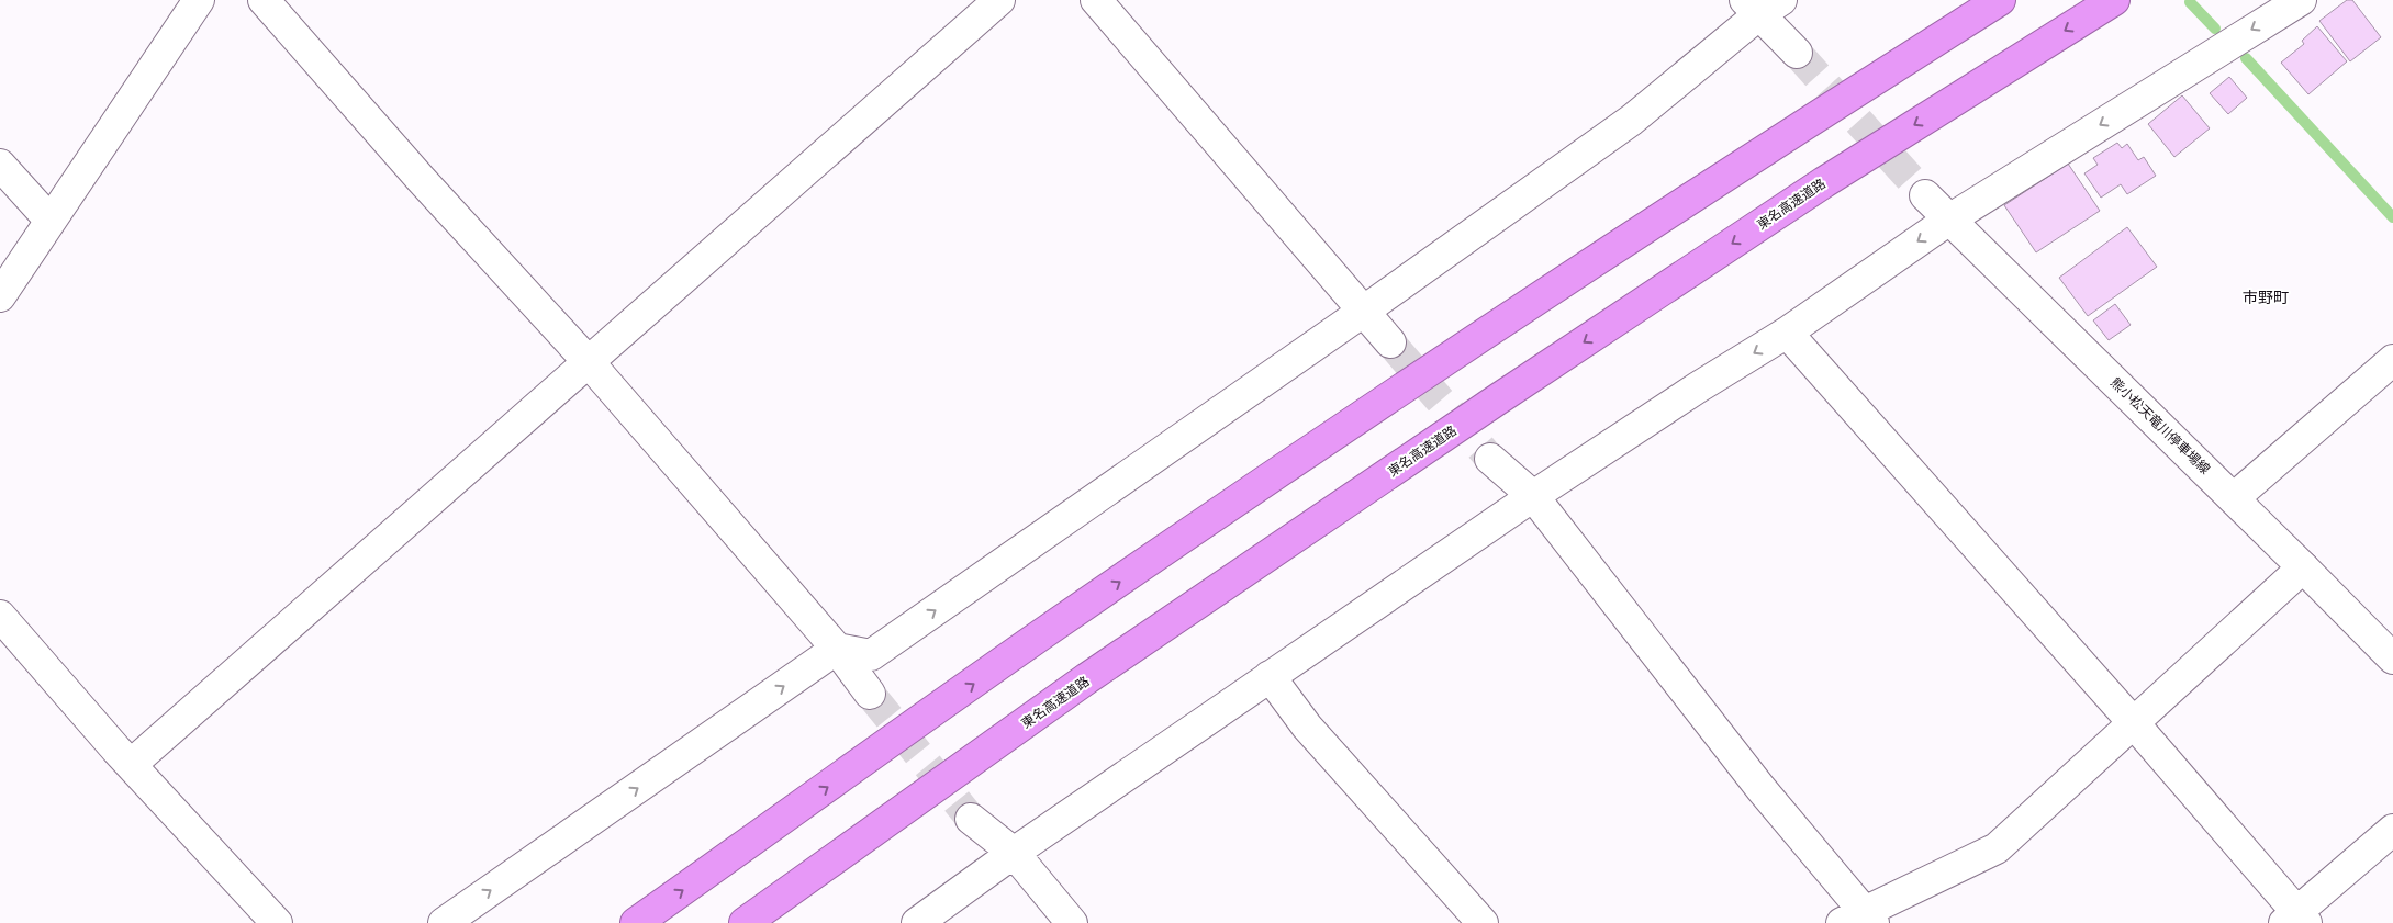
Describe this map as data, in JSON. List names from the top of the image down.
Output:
{
  "streets": {
    "highway": ["東名高速道路"],
    "street": ["熊小松天竜川停車場線"]
  },
  "districts": ["市野町"]
}
